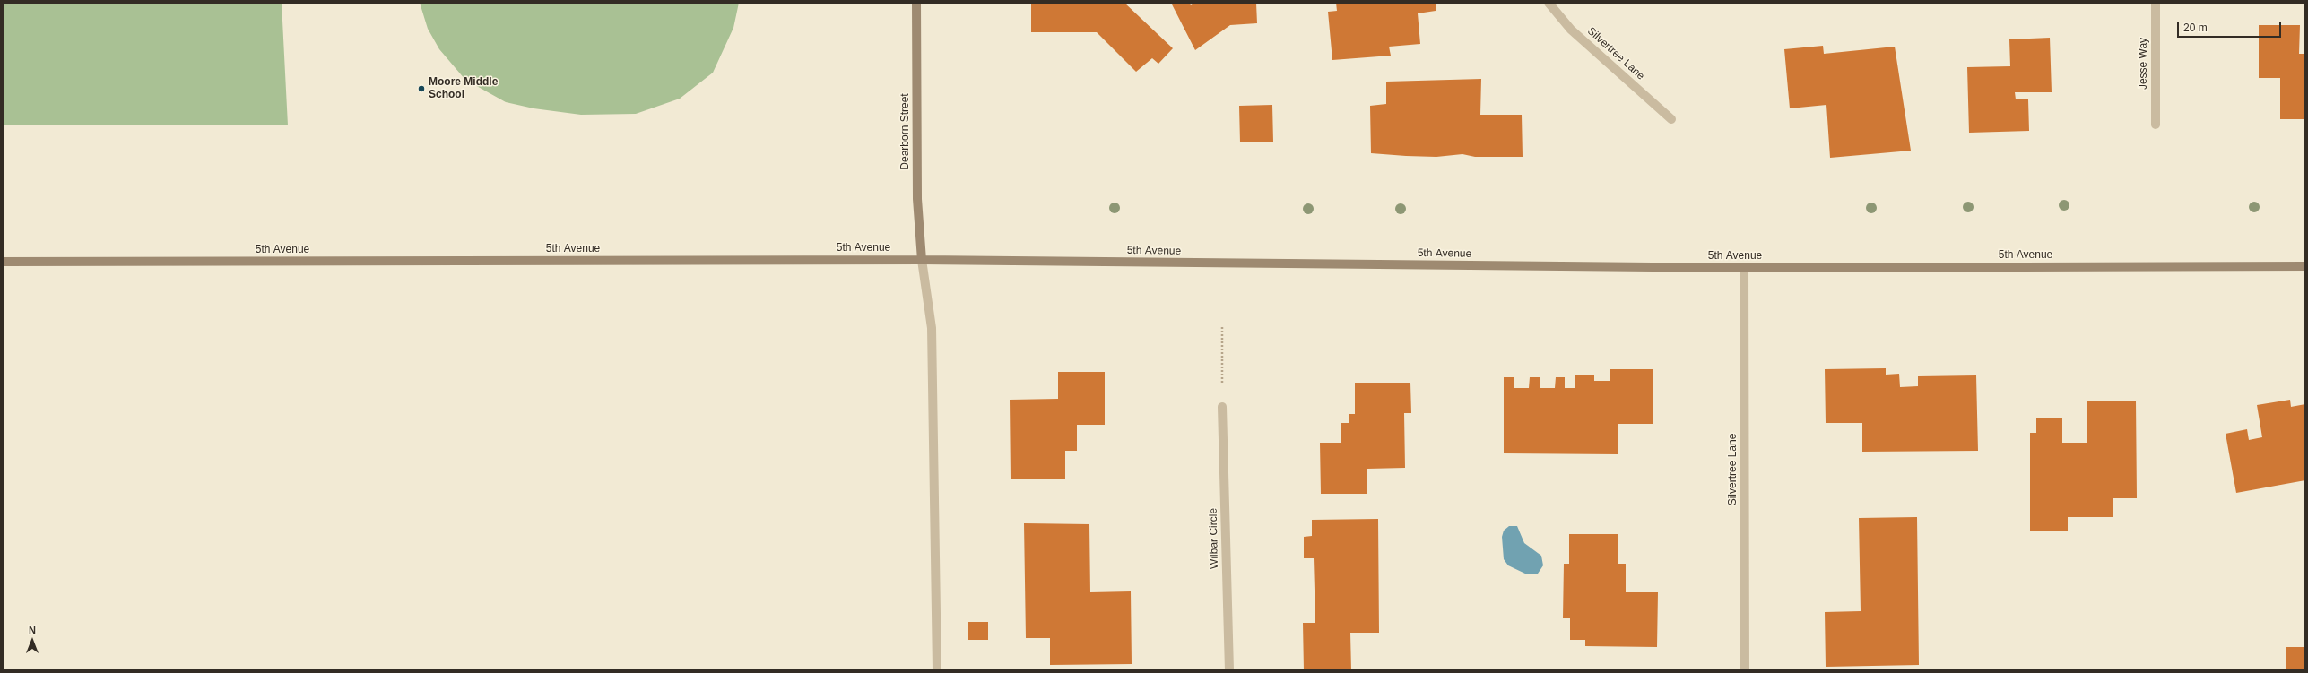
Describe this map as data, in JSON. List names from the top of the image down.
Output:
{
  "streets": {
    "main road": ["Dearborn Street", "5th Avenue"],
    "street": ["Silvertree Lane", "Jesse Way", "Wilbar Circle"]
  },
  "crossings": [
    ["Silvertree Lane", "5th Avenue"],
    ["Dearborn Street", "5th Avenue"]
  ],
  "places": ["Moore Middle School"],
  "scale_bar": "20 m",
  "north": "top"
}
